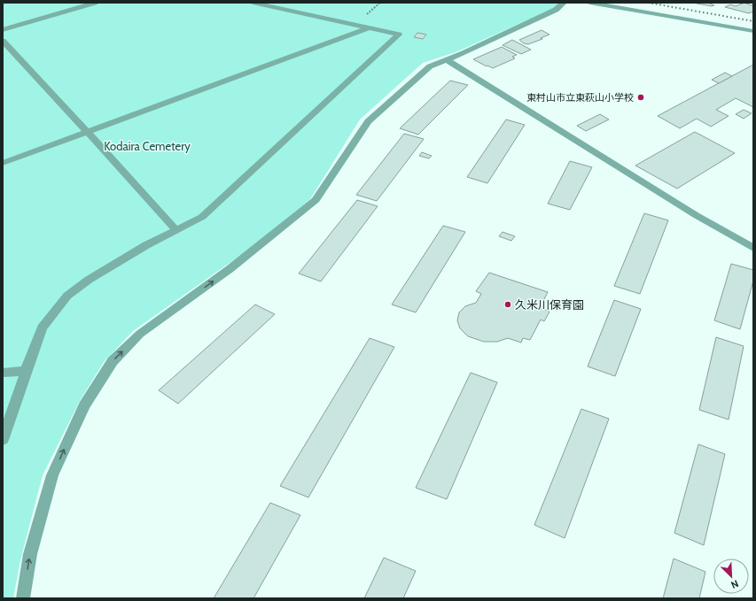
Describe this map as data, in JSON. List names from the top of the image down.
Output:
{
  "parks": ["Kodaira Cemetery"],
  "places": ["東村山市立東萩山小学校", "久米川保育園"],
  "north": "bottom right"
}
